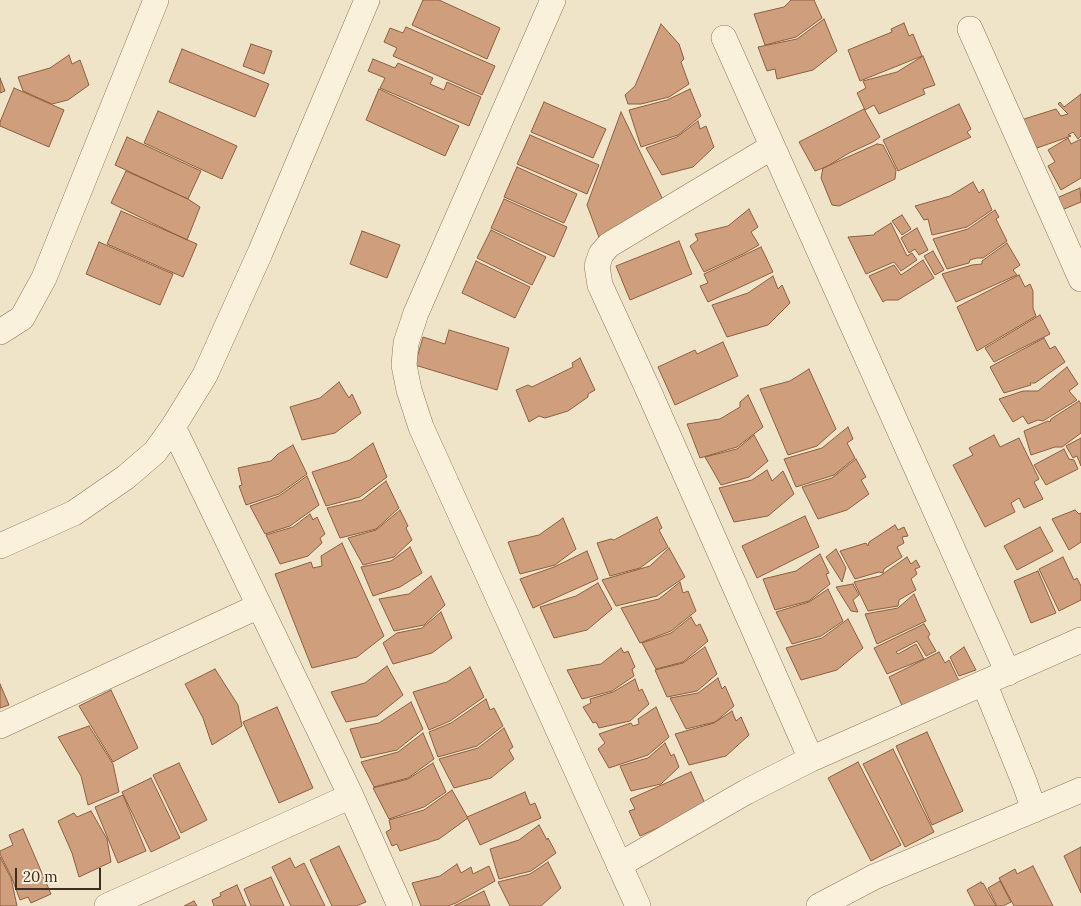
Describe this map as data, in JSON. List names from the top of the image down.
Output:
{
  "scale_bar": "20 m"
}
